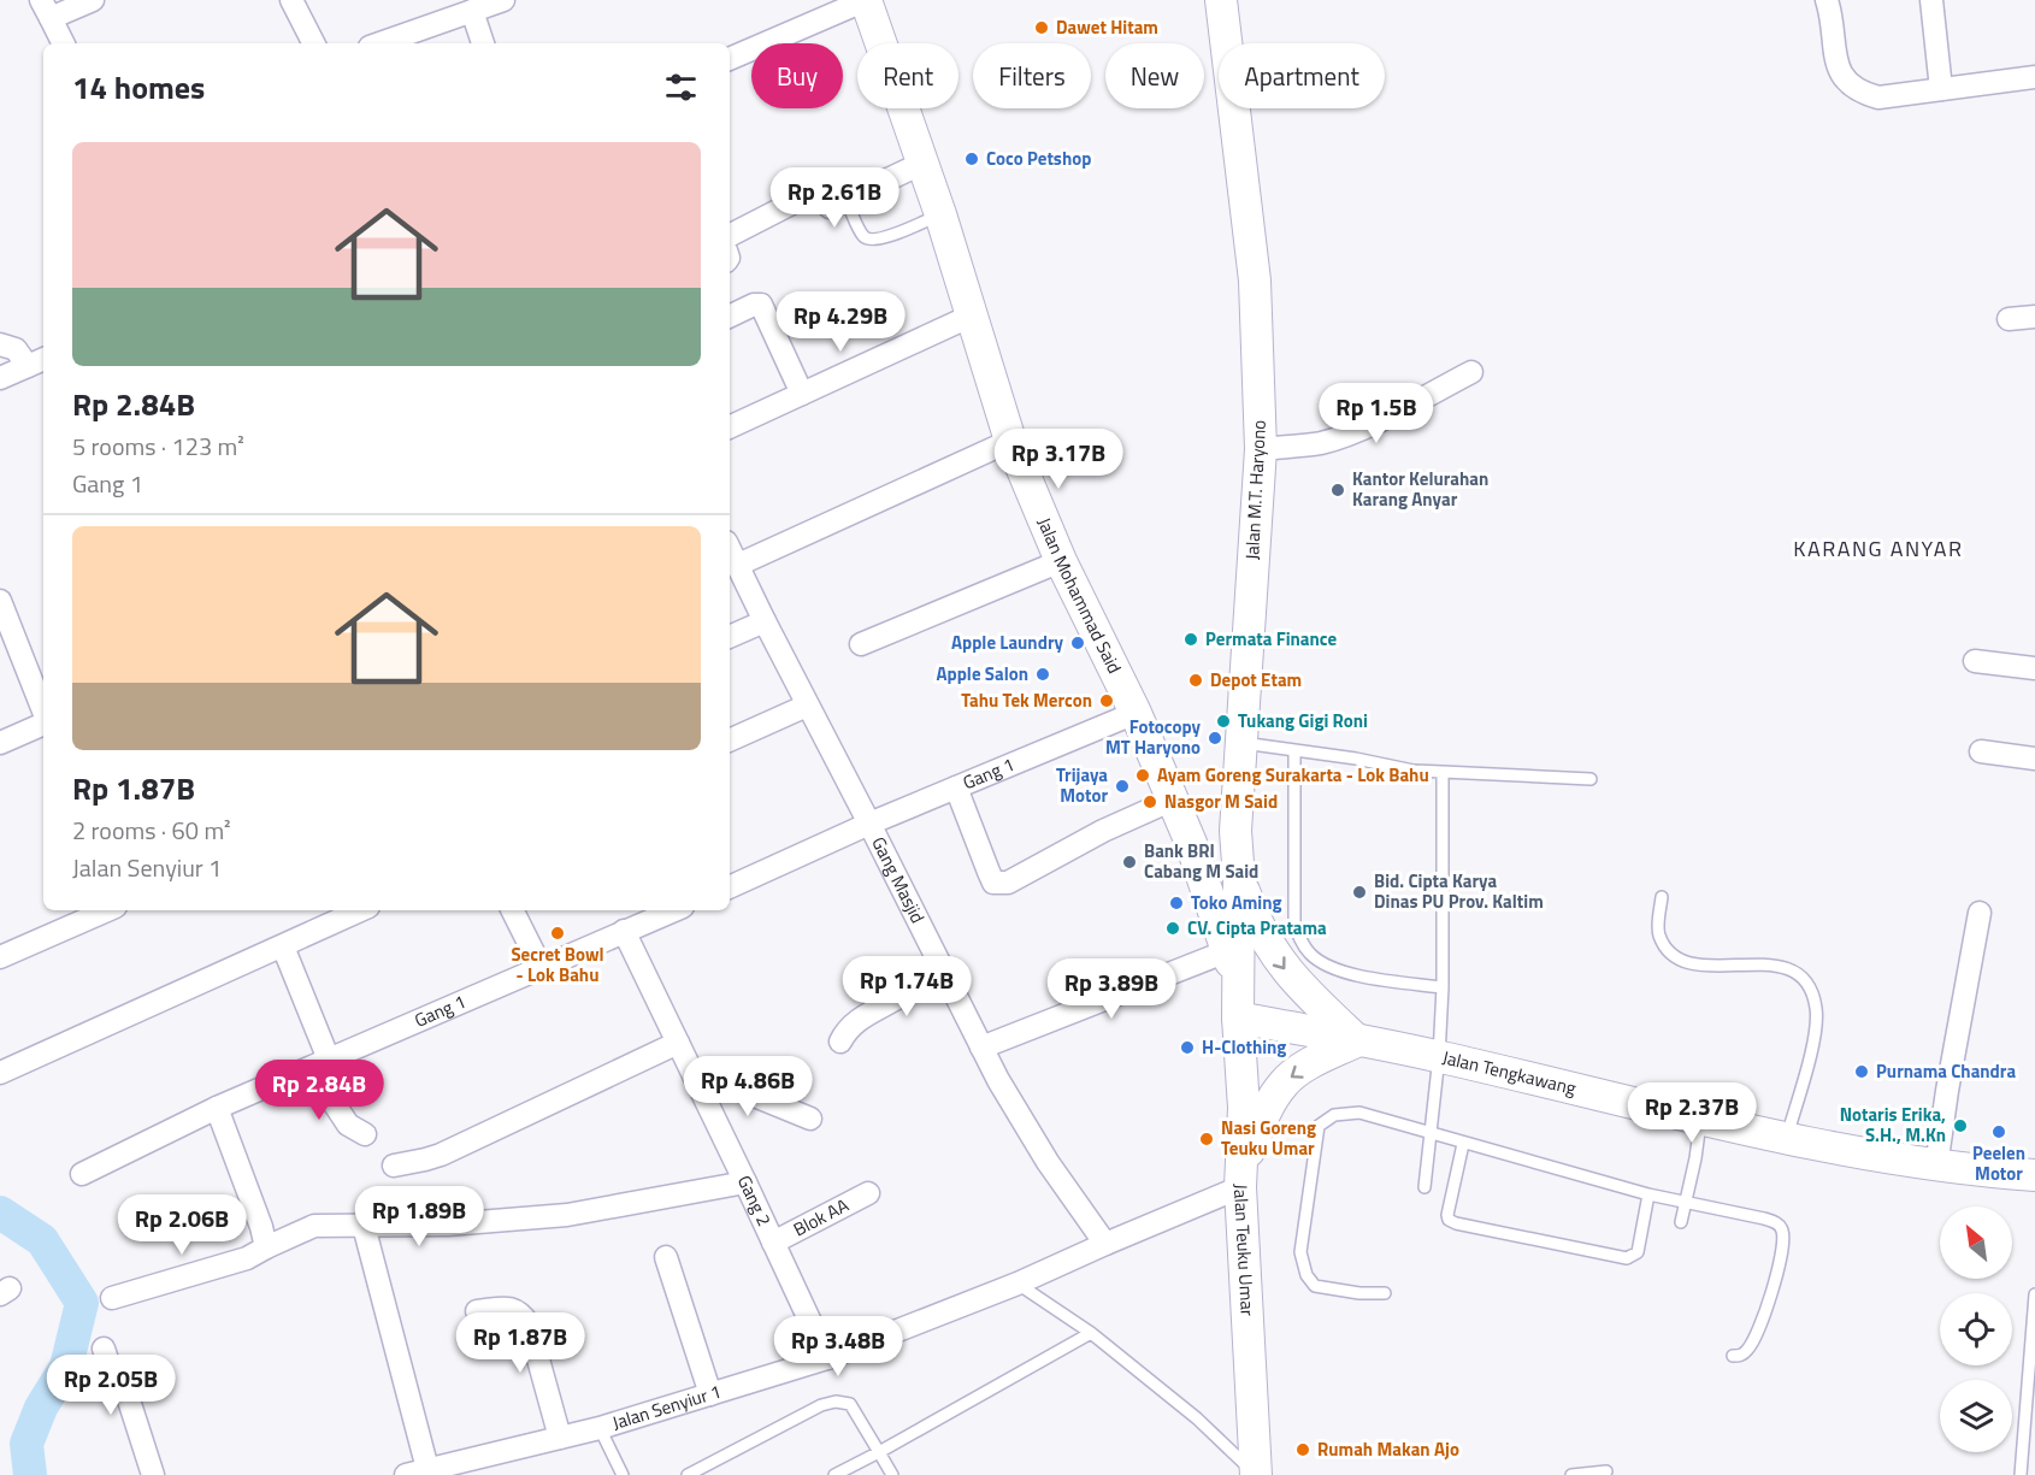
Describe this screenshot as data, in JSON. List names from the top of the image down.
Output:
{
  "streets": {
    "main road": [
      "Jalan M.T. Haryono",
      "Jalan Mohammad Said",
      "Jalan Tengkawang",
      "Jalan Teuku Umar"
    ],
    "street": [
      "Gang 1",
      "Gang Masjid",
      "Gang 2",
      "Blok AA",
      "Jalan Senyiur 1"
    ]
  },
  "crossings": [
    ["Jalan M.T. Haryono", "Jalan Mohammad Said"],
    ["Jalan M.T. Haryono", "Jalan Teuku Umar"],
    ["Jalan Mohammad Said", "Gang 1"],
    ["Jalan Mohammad Said", "Jalan Teuku Umar"],
    ["Gang 1", "Gang Masjid"],
    ["Gang 1", "Gang 2"],
    ["Gang Masjid", "Jalan Senyiur 1"],
    ["Jalan Tengkawang", "Jalan Teuku Umar"],
    ["Gang 2", "Blok AA"],
    ["Gang 2", "Jalan Senyiur 1"],
    ["Jalan Teuku Umar", "Jalan Senyiur 1"]
  ],
  "districts": ["KARANG ANYAR"],
  "places": [
    "Dawet Hitam",
    "Coco Petshop",
    "Kantor Kelurahan Karang Anyar",
    "Permata Finance",
    "Apple Laundry",
    "Apple Salon",
    "Depot Etam",
    "Tahu Tek Mercon",
    "Tukang Gigi Roni",
    "Fotocopy MT Haryono",
    "Ayam Goreng Surakarta - Lok Bahu",
    "Trijaya Motor",
    "Nasgor M Said",
    "Bank BRI Cabang M Said",
    "Bid. Cipta Karya Dinas PU Prov. Kaltim",
    "Toko Aming",
    "CV. Cipta Pratama",
    "Secret Bowl - Lok Bahu",
    "H-Clothing",
    "Purnama Chandra",
    "Notaris Erika, S.H., M.Kn",
    "Peelen Motor",
    "Nasi Goreng Teuku Umar",
    "Rumah Makan Ajo"
  ],
  "north": "top left",
  "page": {
    "chip": [
      "Buy",
      "Rent",
      "Filters",
      "New",
      "Apartment"
    ],
    "heading": "14 homes",
    "list": [
      {
        "name": "Rp 2.84B",
        "note": "5 rooms · 123 m² · Gang 1"
      },
      {
        "name": "Rp 1.87B",
        "note": "2 rooms · 60 m² · Jalan Senyiur 1"
      }
    ],
    "price": [
      "Rp 2.61B",
      "Rp 4.29B",
      "Rp 1.5B",
      "Rp 3.17B",
      "Rp 1.74B",
      "Rp 3.89B",
      "Rp 4.86B",
      "Rp 2.84B",
      "Rp 2.37B",
      "Rp 1.89B",
      "Rp 2.06B",
      "Rp 1.87B",
      "Rp 3.48B",
      "Rp 2.05B"
    ]
  }
}
